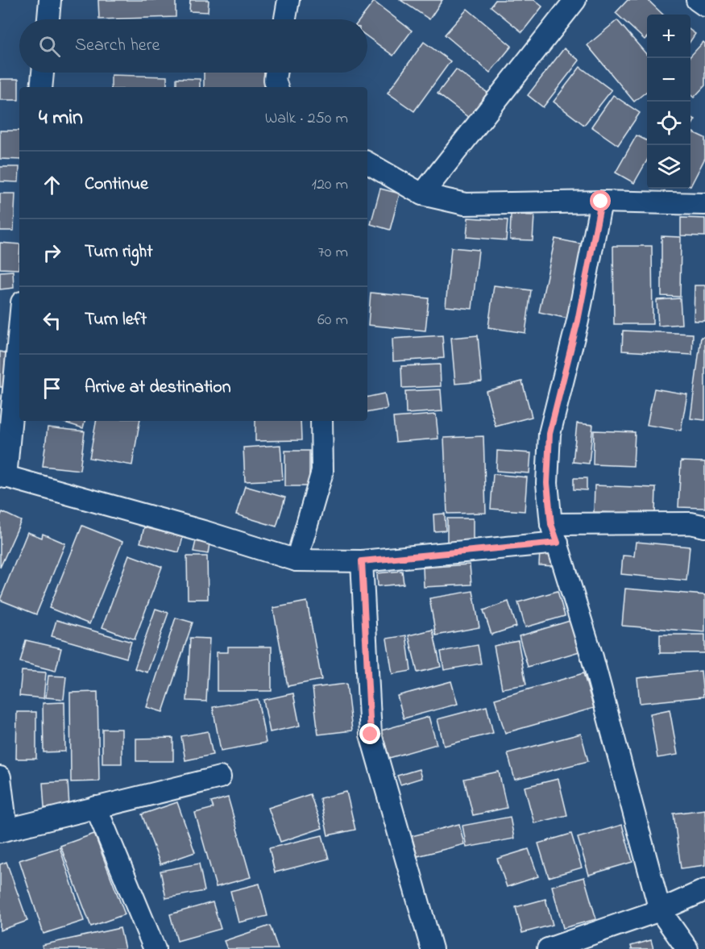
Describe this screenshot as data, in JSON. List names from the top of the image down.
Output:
{
  "page": {
    "map_buttons": ["+", "−"],
    "search": "Search here",
    "heading": ["4 min", "Walk · 250 m"],
    "list": [
      ["Continue", "120 m"],
      ["Turn right", "70 m"],
      ["Turn left", "60 m"],
      "Arrive at destination"
    ]
  }
}
